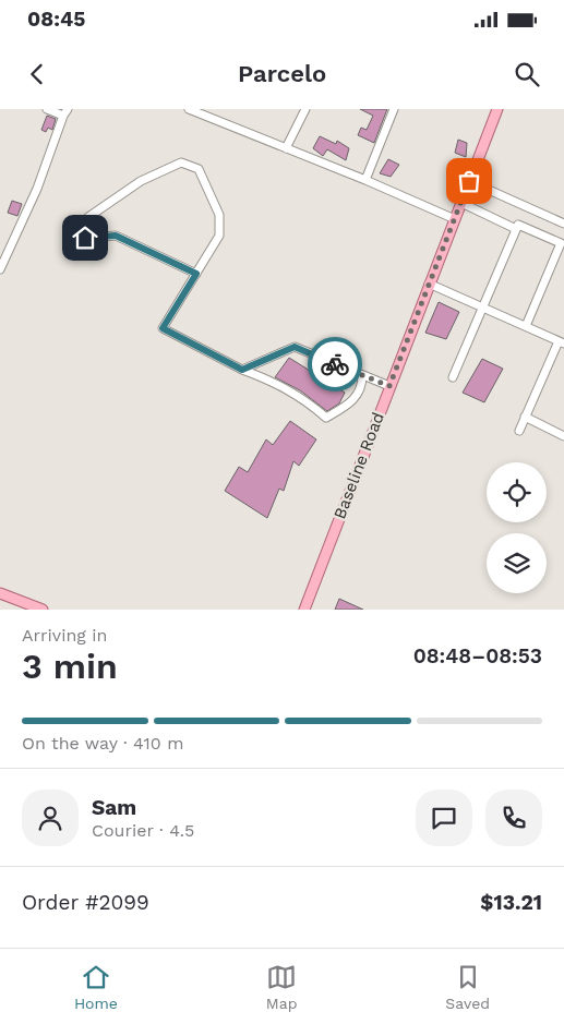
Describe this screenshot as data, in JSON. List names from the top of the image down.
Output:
{
  "streets": {
    "main road": ["Baseline Road"]
  },
  "page": {
    "status": "08:45",
    "header": "Parcelo",
    "heading": ["3 min", "Arriving in", "08:48–08:53"],
    "panel": [
      "Sam",
      "Courier · 4.5",
      "Order #2099",
      "$13.21"
    ],
    "bar": "On the way · 410 m",
    "tabs": ["Home", "Map", "Saved"]
  }
}
